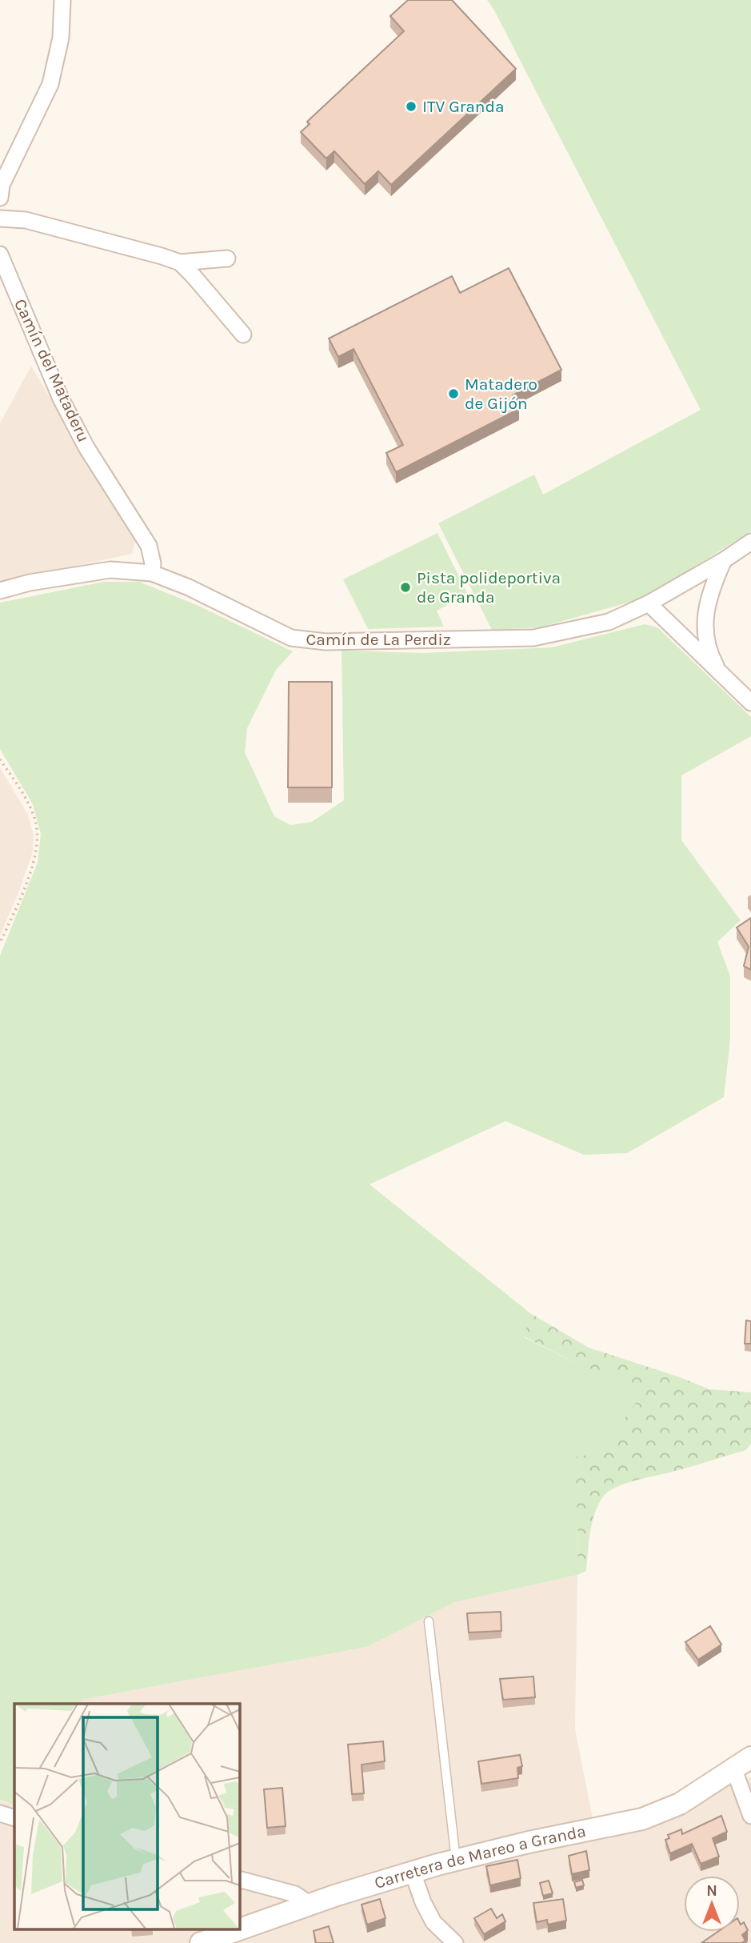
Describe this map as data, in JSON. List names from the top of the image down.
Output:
{
  "streets": {
    "street": ["Camín del Mataderu", "Camín de La Perdiz", "Carretera de Mareo a Granda"]
  },
  "crossings": [
    ["Camín del Mataderu", "Camín de La Perdiz"]
  ],
  "places": ["ITV Granda", "Matadero de Gijón", "Pista polideportiva de Granda"],
  "north": "top"
}
